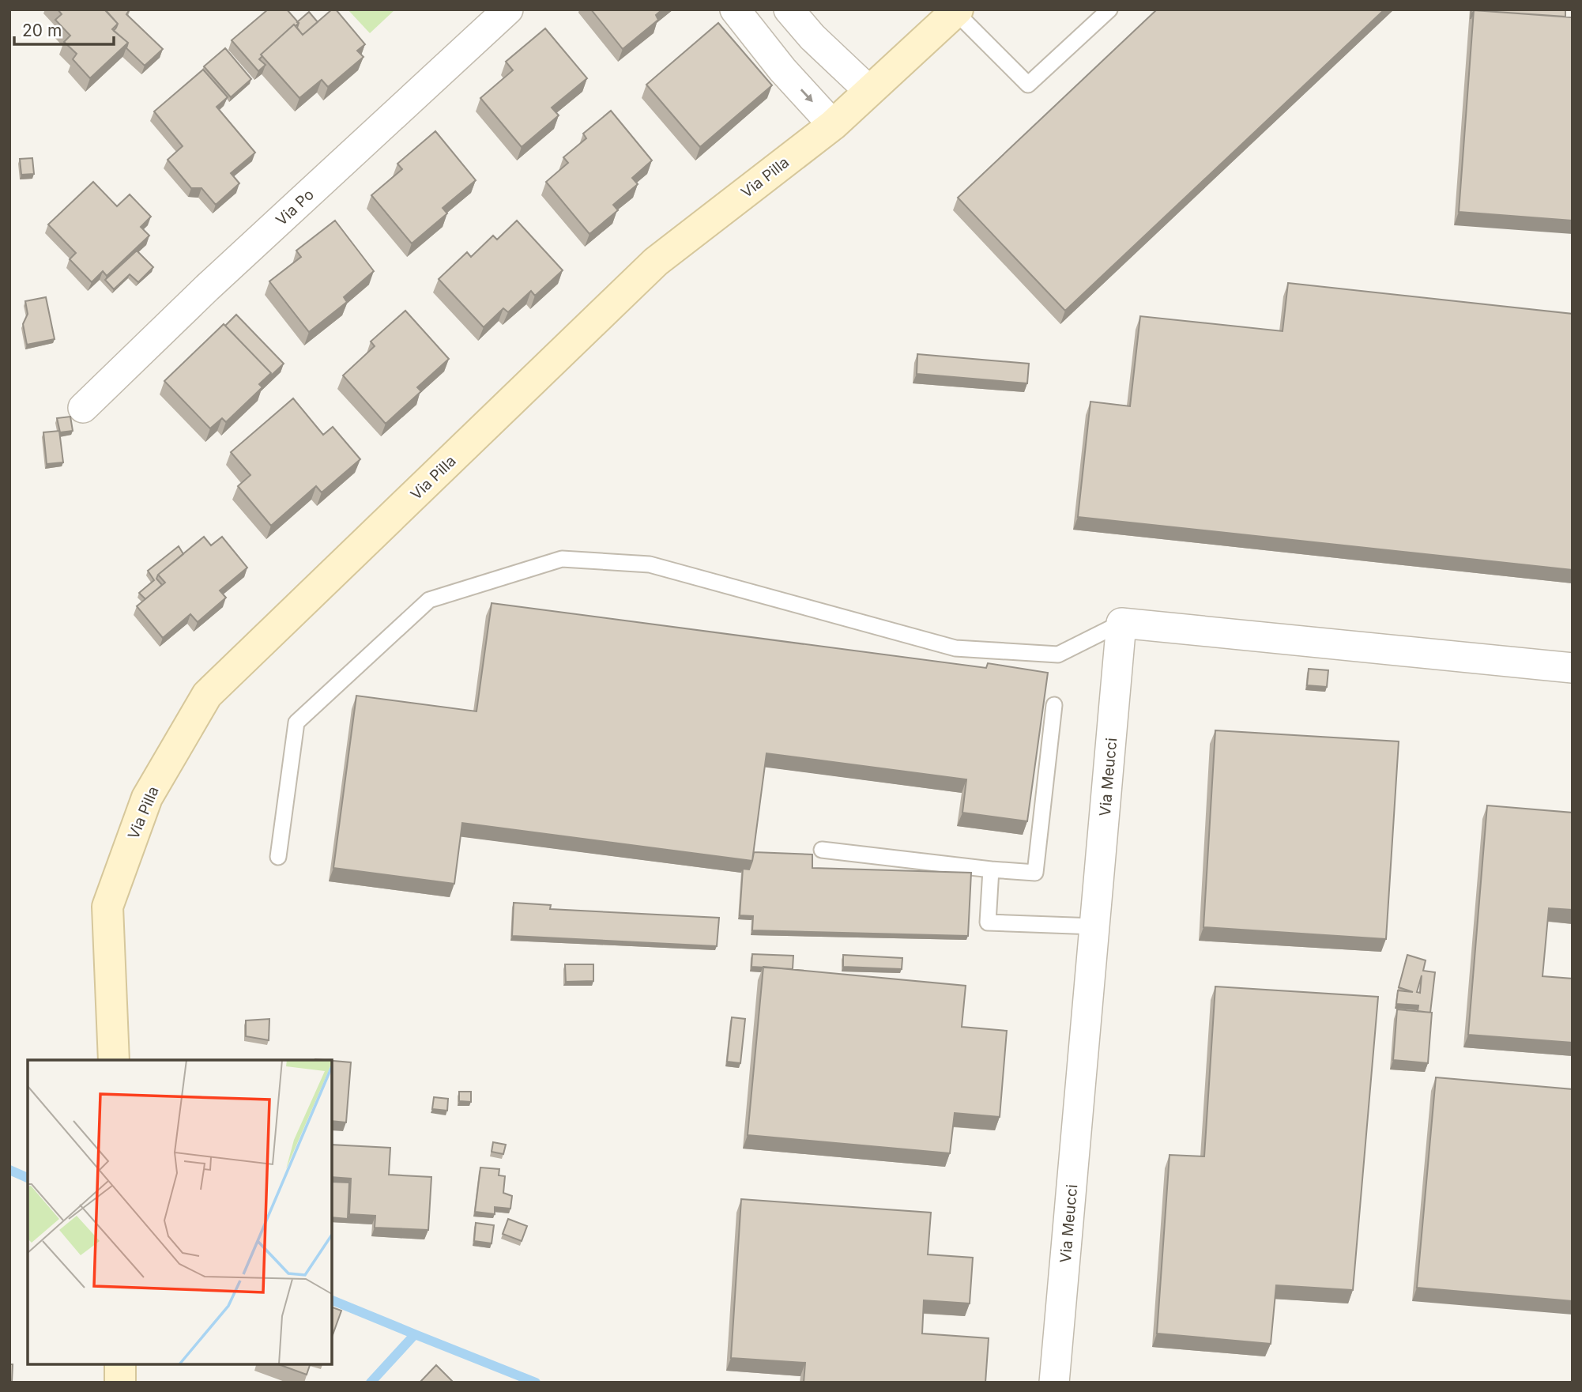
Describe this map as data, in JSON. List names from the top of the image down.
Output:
{
  "streets": {
    "main road": ["Via Pilla"],
    "street": ["Via Po", "Via Meucci"]
  },
  "scale_bar": "20 m"
}
